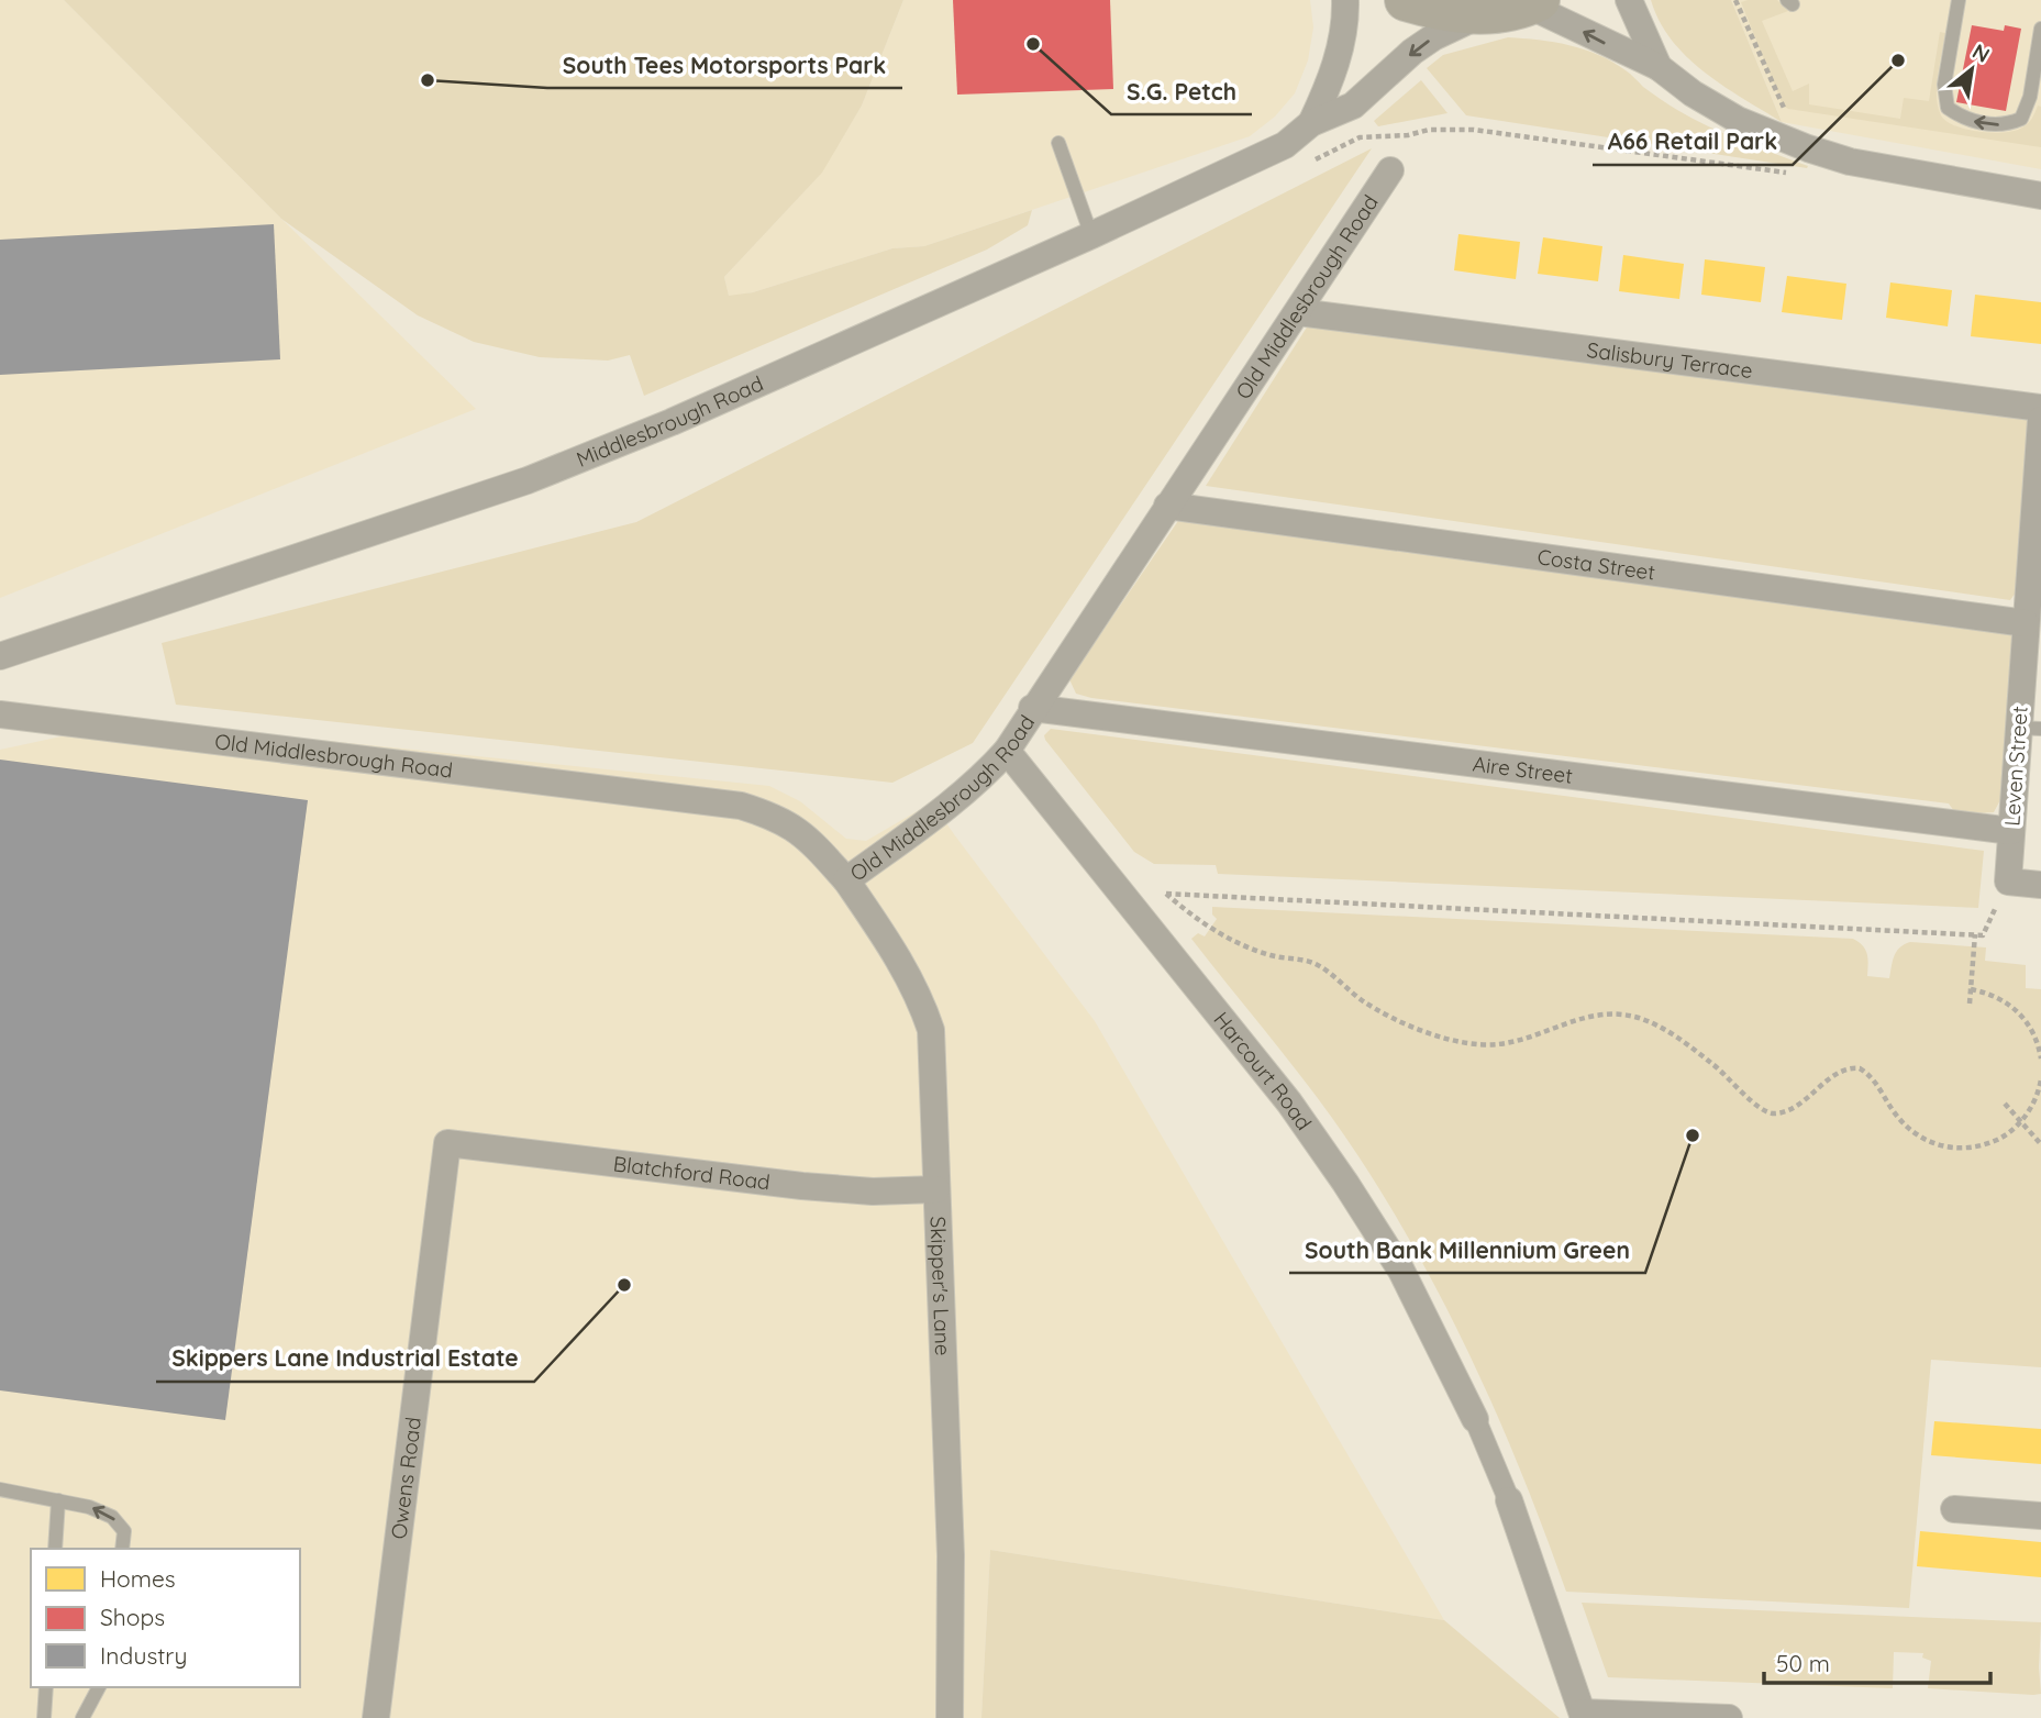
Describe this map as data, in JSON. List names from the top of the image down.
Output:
{
  "streets": {
    "street": [
      "Old Middlesbrough Road",
      "Salisbury Terrace",
      "Middlesbrough Road",
      "Costa Street",
      "Leven Street",
      "Aire Street",
      "Harcourt Road",
      "Blatchford Road",
      "Skipper's Lane",
      "Owens Road"
    ]
  },
  "crossings": [
    ["Old Middlesbrough Road", "Salisbury Terrace"],
    ["Old Middlesbrough Road", "Costa Street"],
    ["Old Middlesbrough Road", "Aire Street"],
    ["Old Middlesbrough Road", "Harcourt Road"],
    ["Old Middlesbrough Road", "Skipper's Lane"],
    ["Costa Street", "Leven Street"],
    ["Leven Street", "Aire Street"],
    ["Blatchford Road", "Skipper's Lane"],
    ["Blatchford Road", "Owens Road"]
  ],
  "places": [
    "S.G. Petch",
    "A66 Retail Park",
    "South Tees Motorsports Park",
    "South Bank Millennium Green",
    "Skippers Lane Industrial Estate"
  ],
  "legend": ["Homes", "Shops", "Industry"],
  "scale_bar": "50 m",
  "north": "top right"
}
